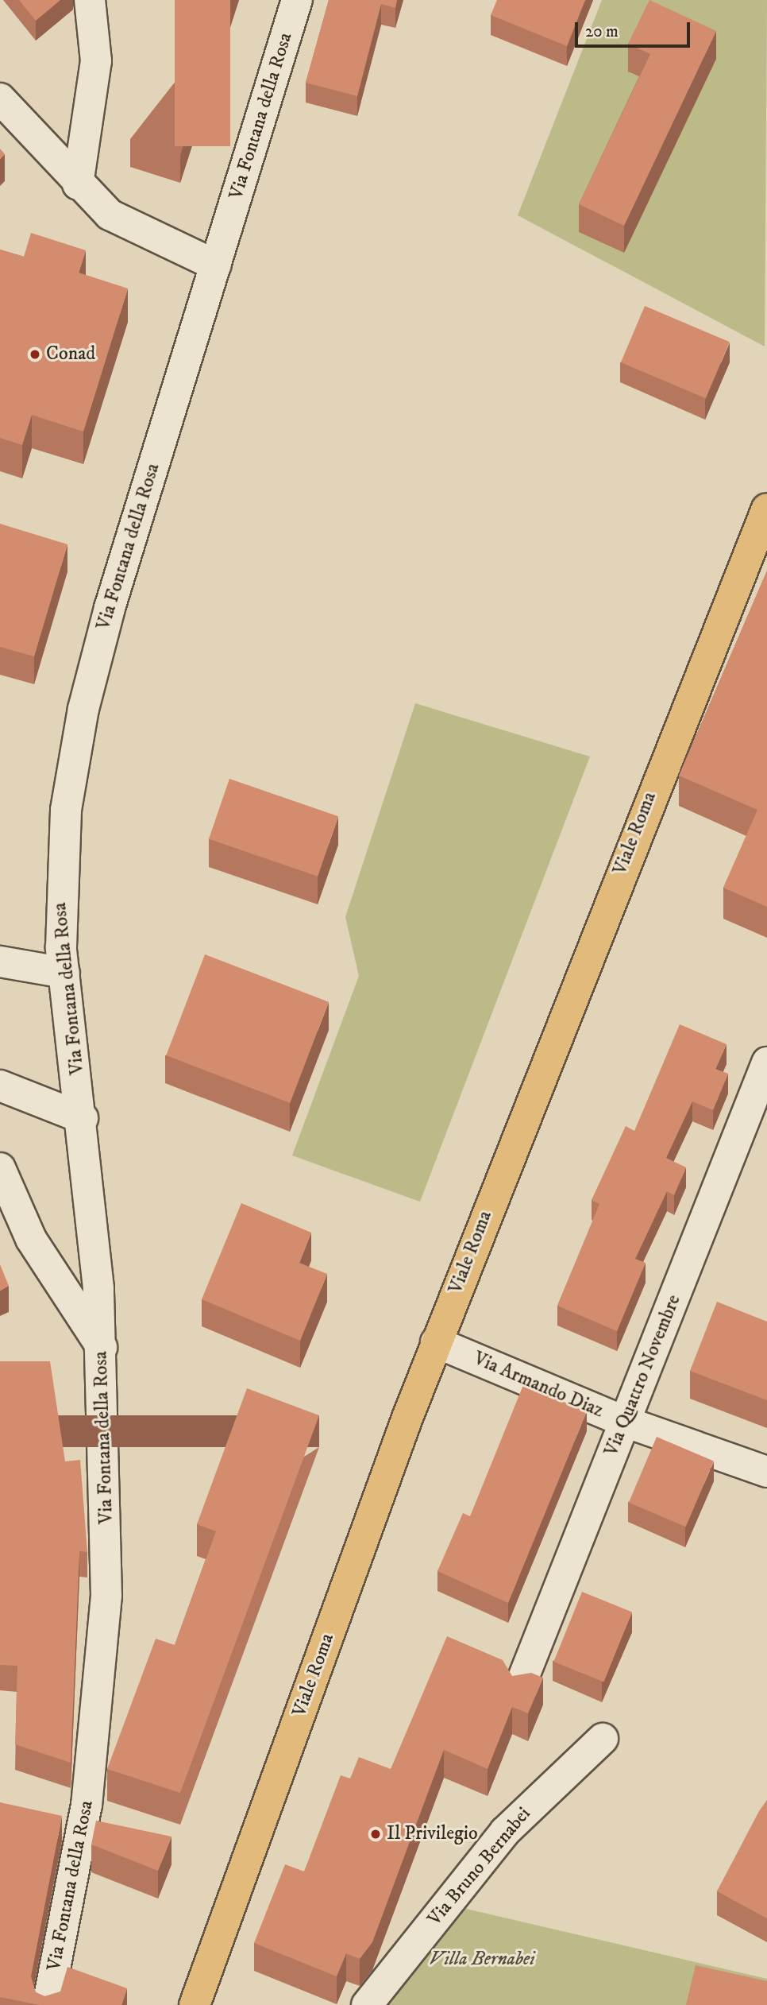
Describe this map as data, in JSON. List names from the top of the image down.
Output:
{
  "streets": {
    "main road": [
      "Via Fontana della Rosa",
      "Viale Roma",
      "Via Quattro Novembre",
      "Via Armando Diaz",
      "Via Bruno Bernabei"
    ]
  },
  "crossings": [
    ["Viale Roma", "Via Armando Diaz"],
    ["Via Quattro Novembre", "Via Armando Diaz"]
  ],
  "parks": ["Villa Bernabei"],
  "places": ["Conad", "Il Privilegio"],
  "scale_bar": "20 m"
}
